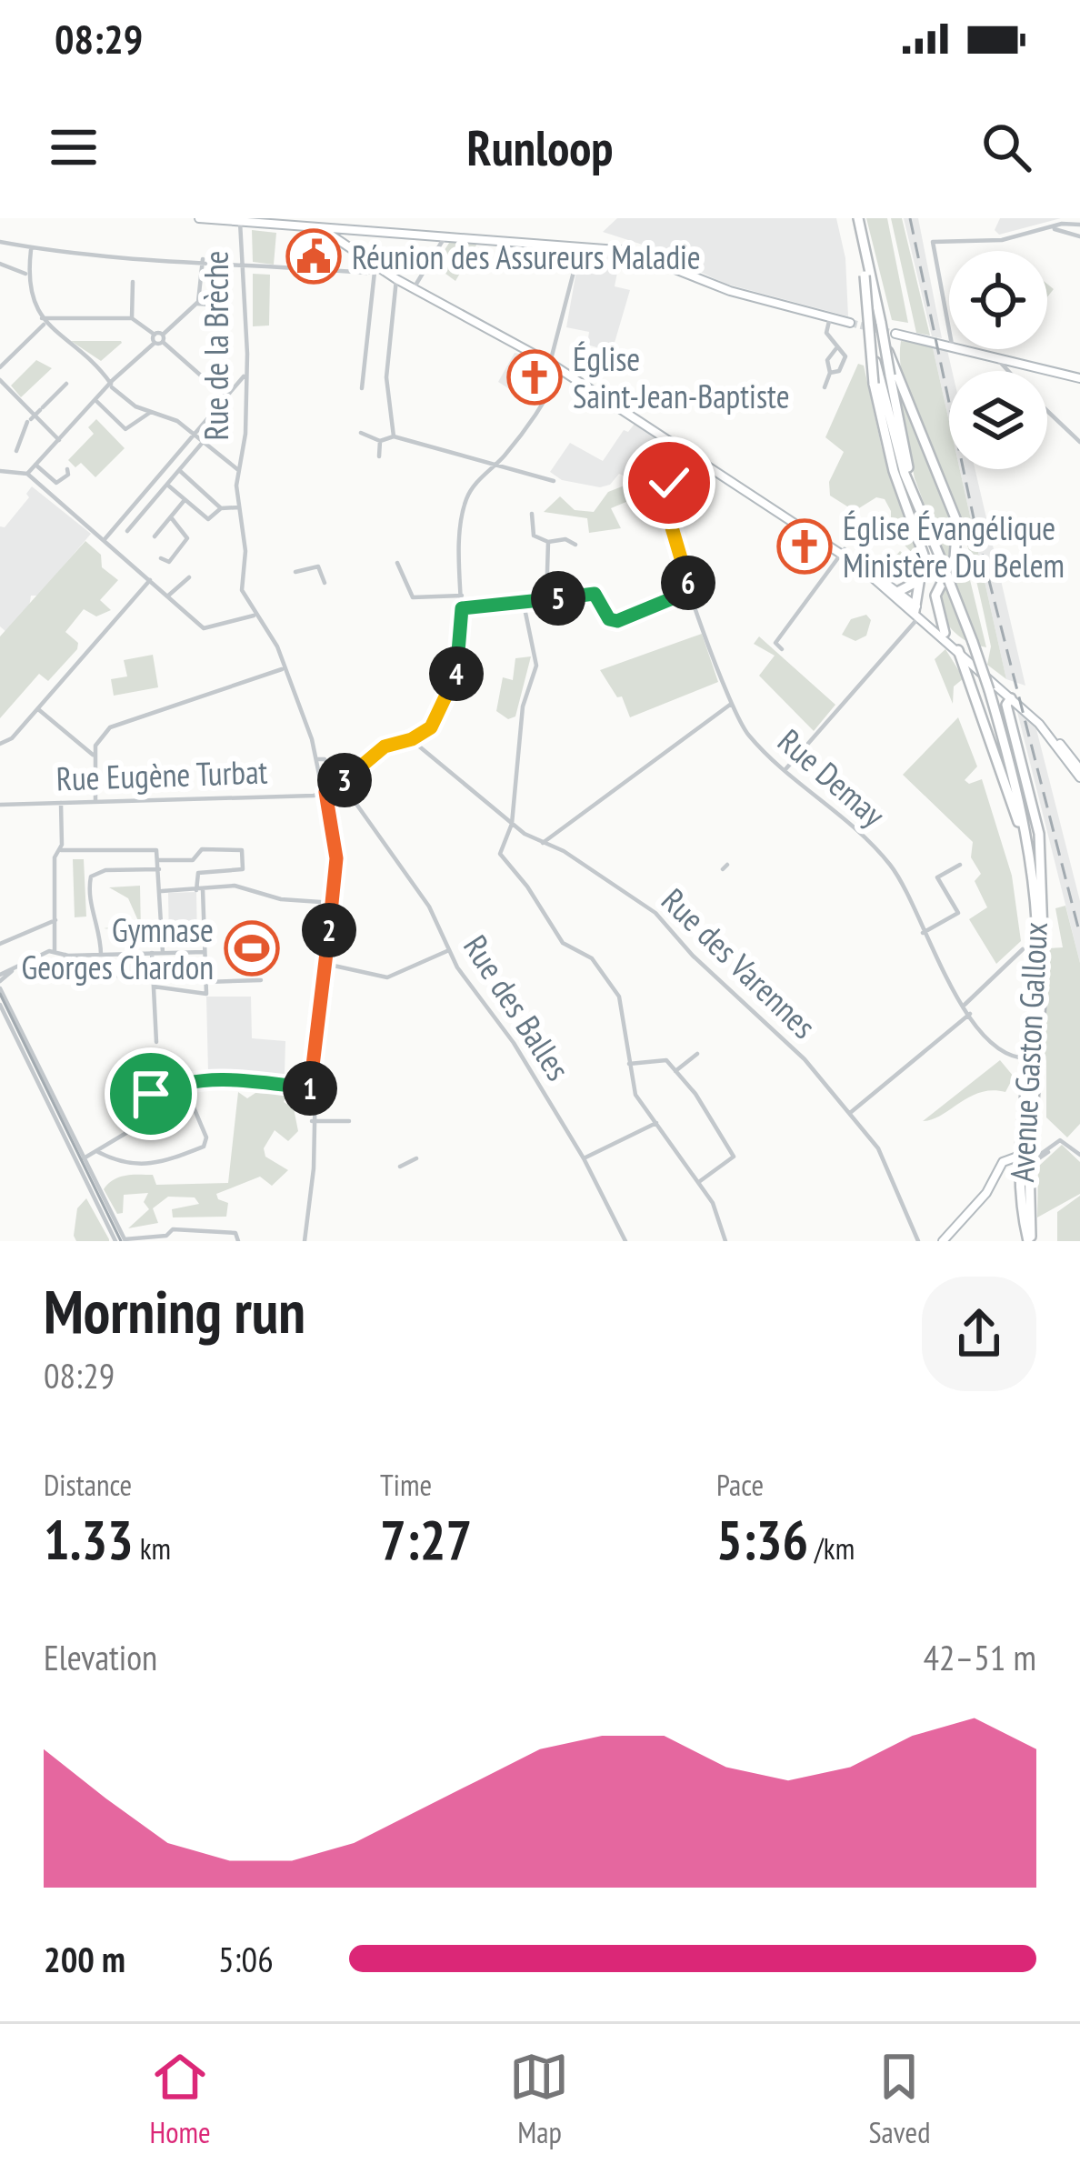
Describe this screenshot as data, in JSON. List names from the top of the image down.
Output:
{
  "streets": {
    "main road": ["Avenue Gaston Galloux"],
    "street": [
      "Rue de la Brèche",
      "Rue Eugène Turbat",
      "Rue Demay",
      "Rue des Varennes",
      "Rue des Balles"
    ]
  },
  "crossings": [
    ["Rue Demay", "Avenue Gaston Galloux"]
  ],
  "places": {
    "public building": ["Réunion des Assureurs Maladie"],
    "church": ["Église Saint-Jean-Baptiste", "Église Évangélique Ministère Du Belem"],
    "sports": ["Gymnase Georges Chardon"]
  },
  "page": {
    "status": "08:29",
    "header": "Runloop",
    "pins": [
      "6",
      "5",
      "4",
      "3",
      "2",
      "1"
    ],
    "heading": ["Morning run", "08:29"],
    "stats": [
      ["Distance", "1.33 km"],
      ["Time", "7:27"],
      ["Pace", "5:36 /km"]
    ],
    "chart": ["Elevation", "42–51 m"],
    "list": [
      {
        "name": "200 m",
        "note": "5:06"
      }
    ],
    "tabs": ["Home", "Map", "Saved"]
  }
}
